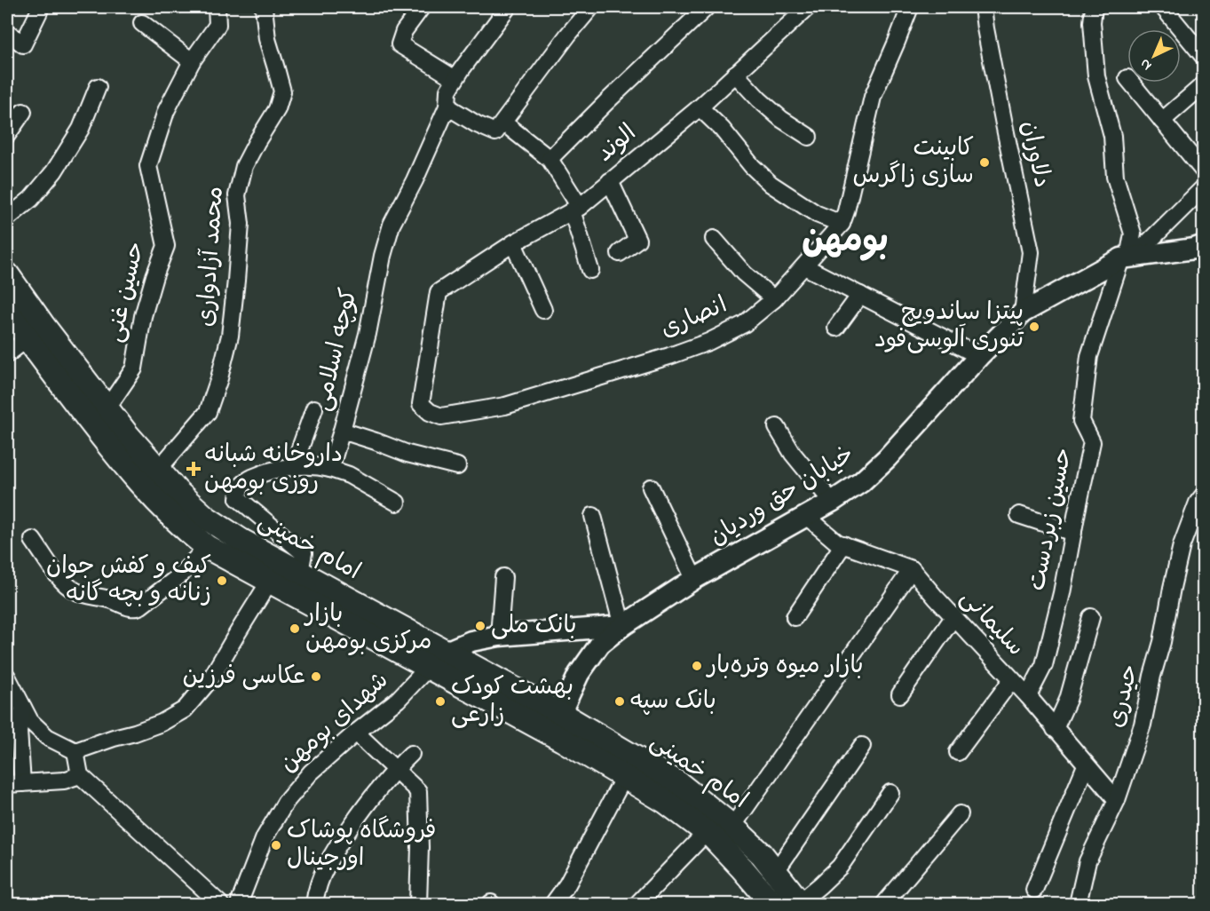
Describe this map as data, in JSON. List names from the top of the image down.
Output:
{
  "streets": {
    "highway": ["امام خمینی"],
    "main road": ["خیابان حق وردیان"],
    "street": [
      "الوند",
      "دلاوران",
      "محمد آزادواری",
      "حسین غنی",
      "انصاری",
      "کوچه اسلامی",
      "حسین زبردست",
      "سلیمانی",
      "حیدری",
      "شهدای بومهن"
    ]
  },
  "crossings": [
    ["الوند", "انصاری"],
    ["دلاوران", "خیابان حق وردیان"],
    ["محمد آزادواری", "امام خمینی"],
    ["حسین غنی", "امام خمینی"],
    ["خیابان حق وردیان", "حسین زبردست"],
    ["خیابان حق وردیان", "امام خمینی"],
    ["خیابان حق وردیان", "سلیمانی"],
    ["حسین زبردست", "سلیمانی"],
    ["امام خمینی", "شهدای بومهن"],
    ["سلیمانی", "حیدری"]
  ],
  "districts": ["بومهن"],
  "places": {
    "other": [
      "کابینت سازی زاگرس",
      "پیتزا ساندویچ تنوری اَلوسی‌‌فود",
      "کیف و کفش جوان زنانه و بچه گانه",
      "بانک ملی",
      "بازار مرکزی بومهن",
      "بازار میوه وتره‌بار",
      "عکاسی فرزین",
      "بهشت کودک زارعی",
      "بانک سپه",
      "فروشگاه پوشاک اورجینال"
    ],
    "health": ["داروخانه شبانه روزی بومهن"]
  },
  "north": "bottom left"
}
